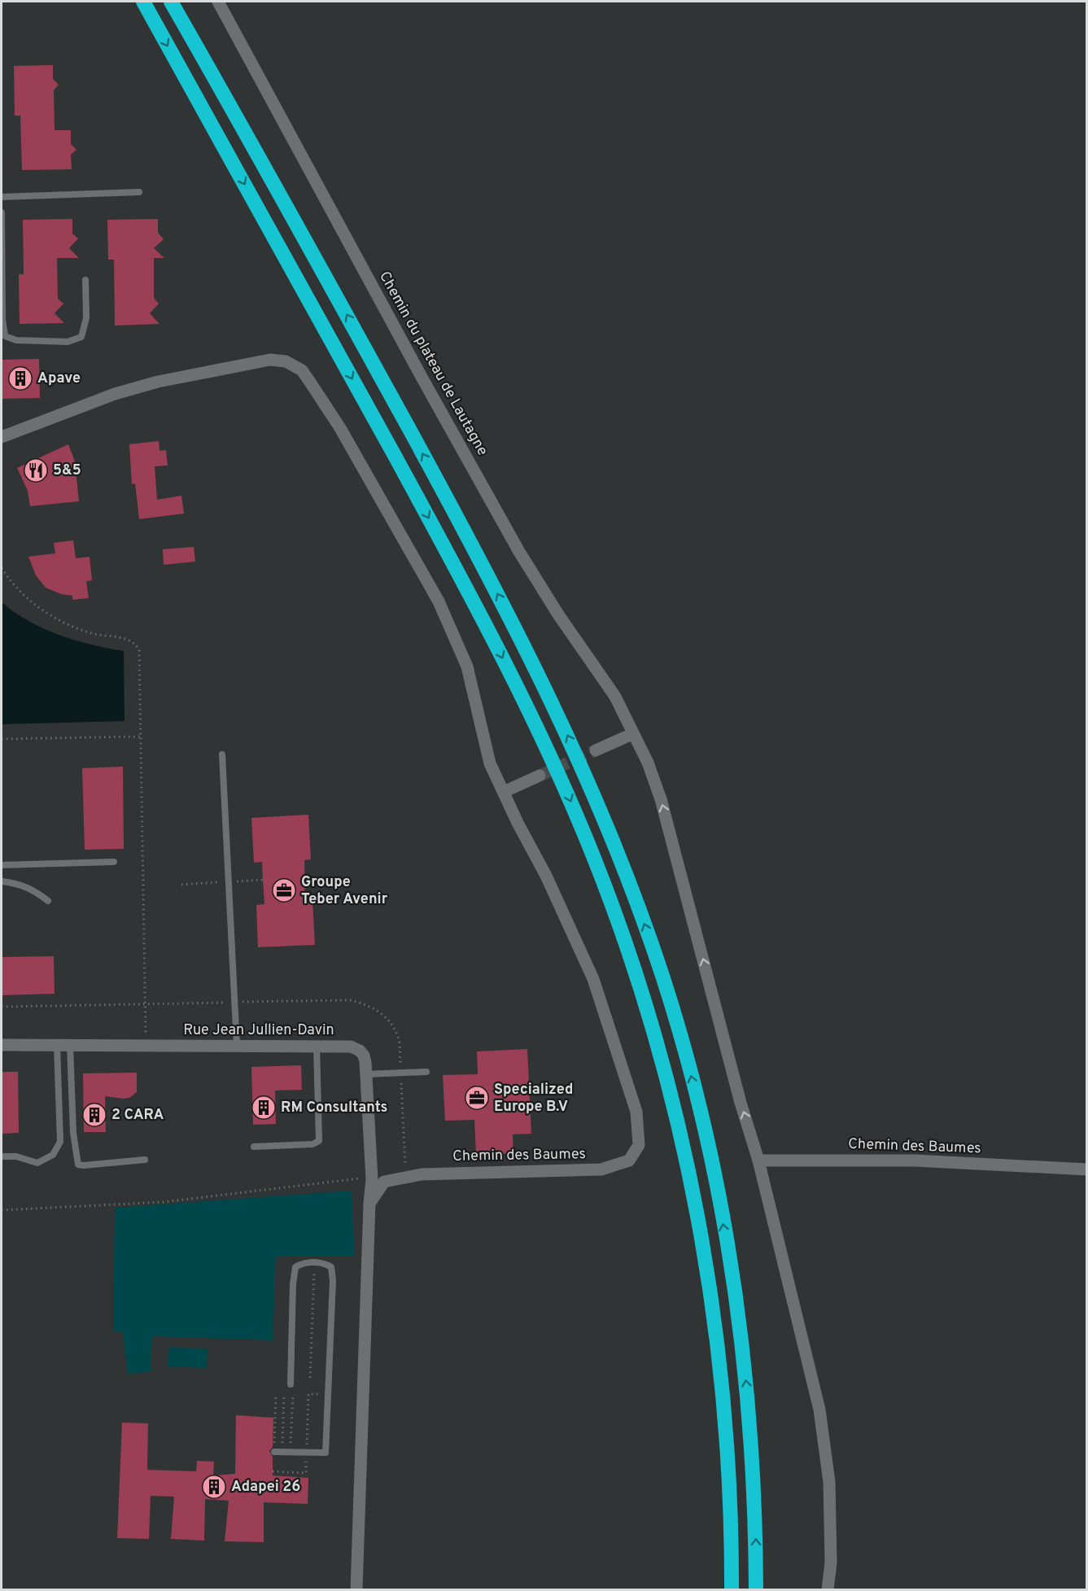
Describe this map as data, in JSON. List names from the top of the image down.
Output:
{
  "streets": {
    "street": ["Chemin du plateau de Lautagne", "Rue Jean Jullien-Davin", "Chemin des Baumes"]
  },
  "crossings": [
    ["Rue Jean Jullien-Davin", "Chemin des Baumes"]
  ],
  "places": {
    "building": [
      "Apave",
      "RM Consultants",
      "2 CARA",
      "Adapei 26"
    ],
    "restaurant": ["5&5"],
    "office": ["Groupe Teber Avenir", "Specialized Europe B.V"]
  }
}
